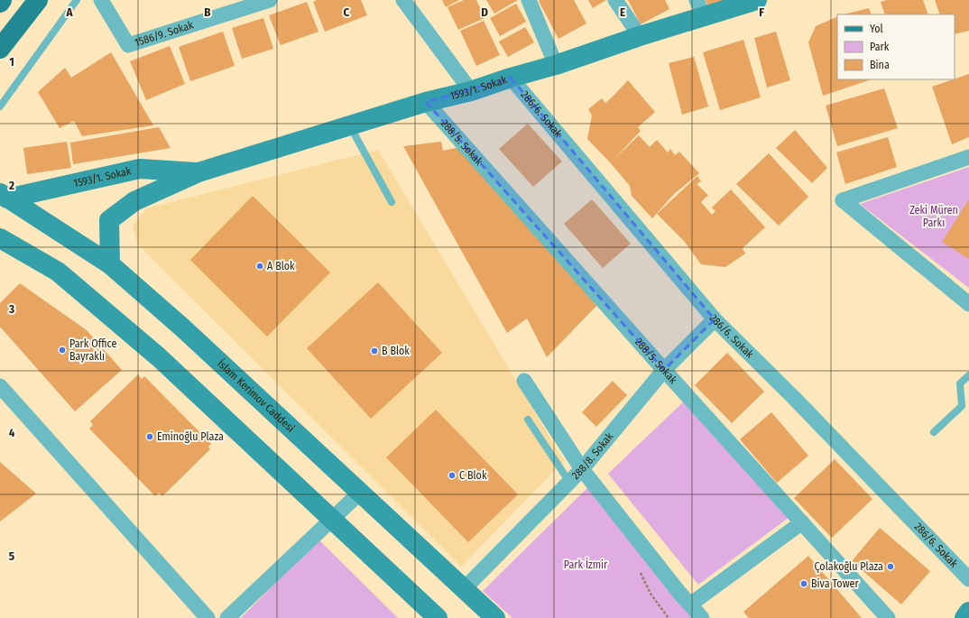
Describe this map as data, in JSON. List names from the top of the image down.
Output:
{
  "streets": {
    "main road": ["1593/1. Sokak", "İslam Kerimov Caddesi"],
    "street": [
      "1586/9. Sokak",
      "286/6. Sokak",
      "288/5. Sokak",
      "288/8. Sokak"
    ]
  },
  "crossings": [
    ["1593/1. Sokak", "286/6. Sokak"],
    ["1593/1. Sokak", "288/5. Sokak"],
    ["1593/1. Sokak", "İslam Kerimov Caddesi"],
    ["286/6. Sokak", "288/8. Sokak"],
    ["288/5. Sokak", "288/8. Sokak"],
    ["İslam Kerimov Caddesi", "288/8. Sokak"]
  ],
  "parks": ["Zeki Müren Parkı", "Park İzmir"],
  "places": [
    "A Blok",
    "Park Office Bayraklı",
    "B Blok",
    "Eminoğlu Plaza",
    "C Blok",
    "Çolakoğlu Plaza",
    "Biva Tower"
  ],
  "legend": ["Yol", "Park", "Bina"],
  "grid": {
    "columns": [
      "A",
      "B",
      "C",
      "D",
      "E",
      "F"
    ],
    "rows": [
      "1",
      "2",
      "3",
      "4",
      "5"
    ]
  }
}
